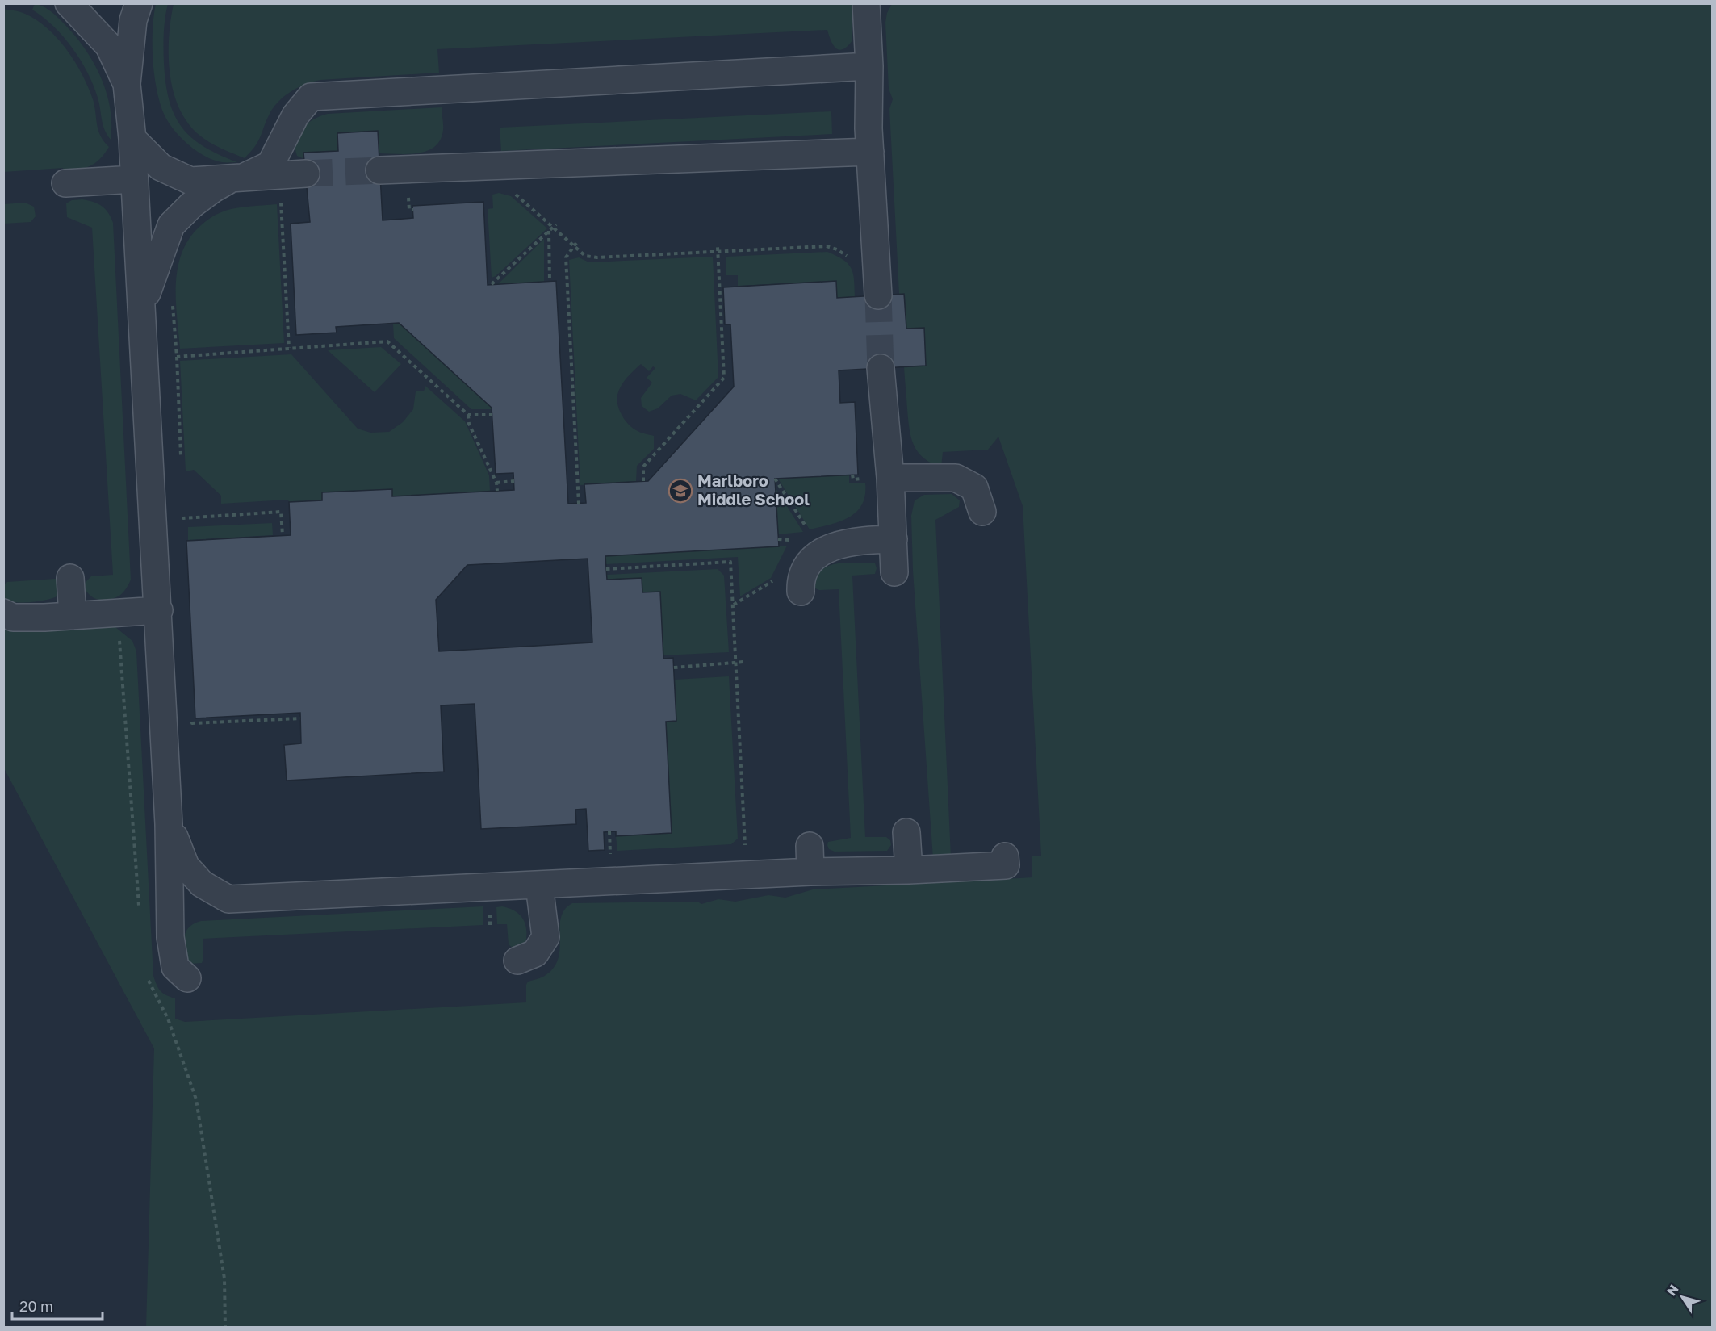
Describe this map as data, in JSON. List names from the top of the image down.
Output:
{
  "places": {
    "school or university": ["Marlboro Middle School"]
  },
  "scale_bar": "20 m",
  "north": "top left"
}
